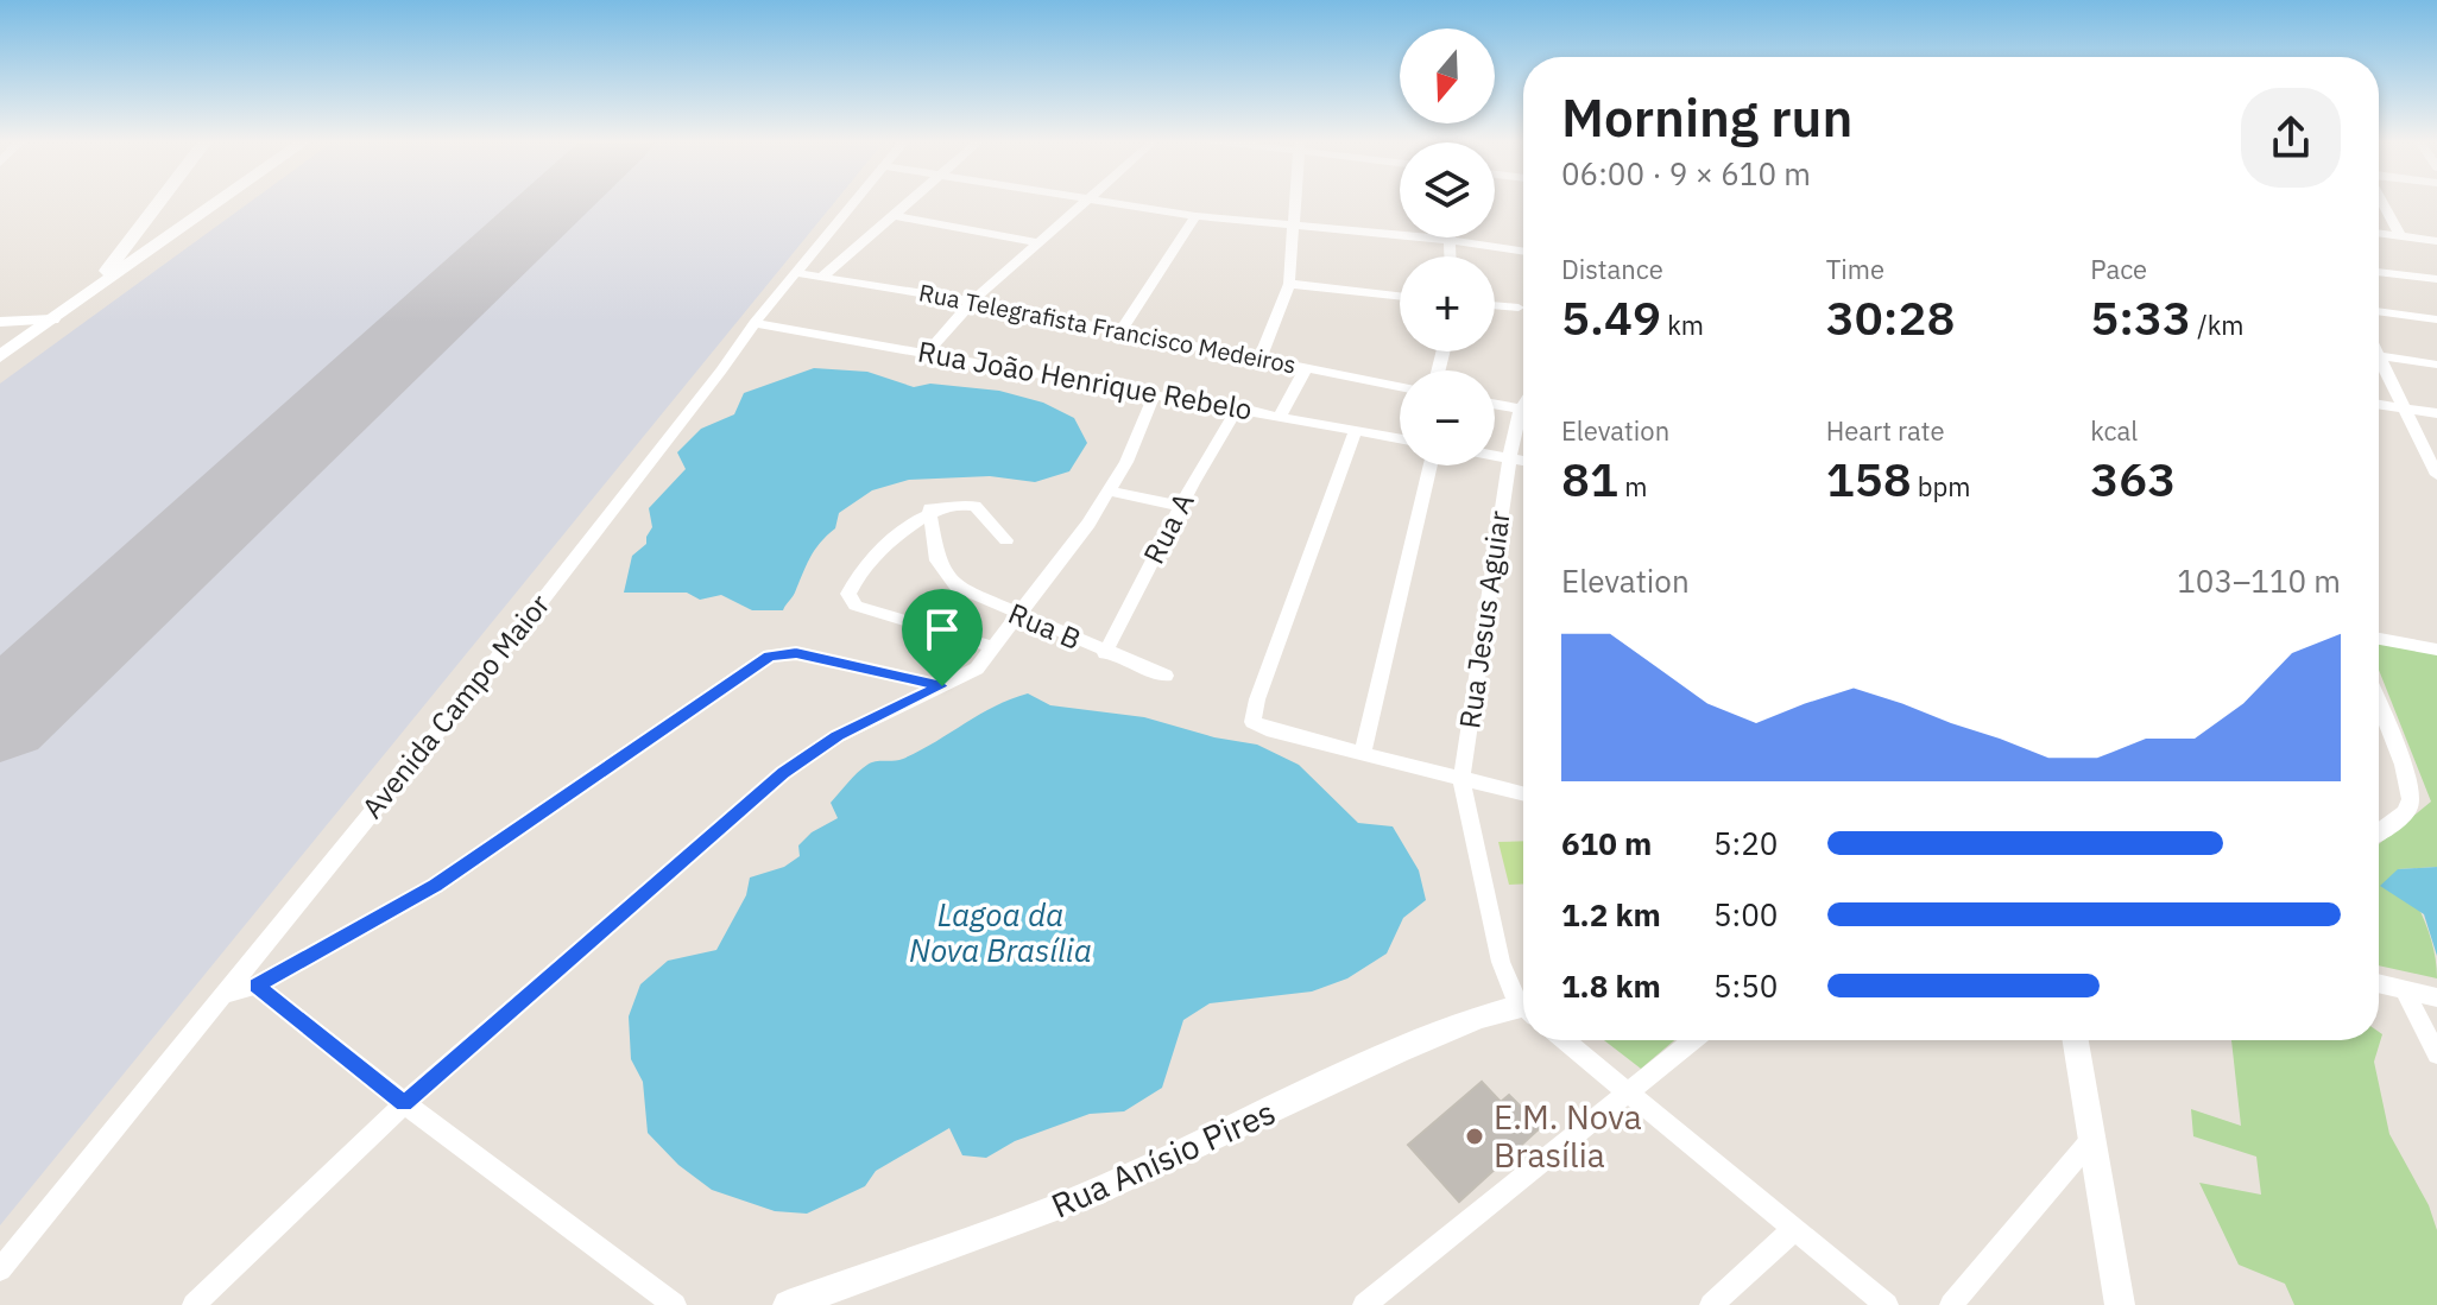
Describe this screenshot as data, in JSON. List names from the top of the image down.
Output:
{
  "streets": {
    "street": [
      "Rua Telegrafista Francisco Medeiros",
      "Rua João Henrique Rebelo",
      "Rua A",
      "Rua Jesus Aguiar",
      "Rua B",
      "Avenida Campo Maior",
      "Rua Anísio Pires"
    ]
  },
  "crossings": [
    ["Rua Telegrafista Francisco Medeiros", "Avenida Campo Maior"],
    ["Rua João Henrique Rebelo", "Rua A"],
    ["Rua João Henrique Rebelo", "Avenida Campo Maior"],
    ["Rua A", "Rua B"]
  ],
  "water": ["Lagoa da Nova Brasília"],
  "places": ["E.M. Nova Brasília"],
  "north": "bottom",
  "page": {
    "map_buttons": ["+", "−"],
    "heading": ["Morning run", "06:00 · 9 × 610 m"],
    "stats": [
      ["Distance", "5.49 km"],
      ["Time", "30:28"],
      ["Pace", "5:33 /km"],
      ["Elevation", "81 m"],
      ["Heart rate", "158 bpm"],
      ["kcal", "363"]
    ],
    "chart": ["Elevation", "103–110 m"],
    "list": [
      {
        "name": "610 m",
        "note": "5:20"
      },
      {
        "name": "1.2 km",
        "note": "5:00"
      },
      {
        "name": "1.8 km",
        "note": "5:50"
      }
    ]
  }
}
